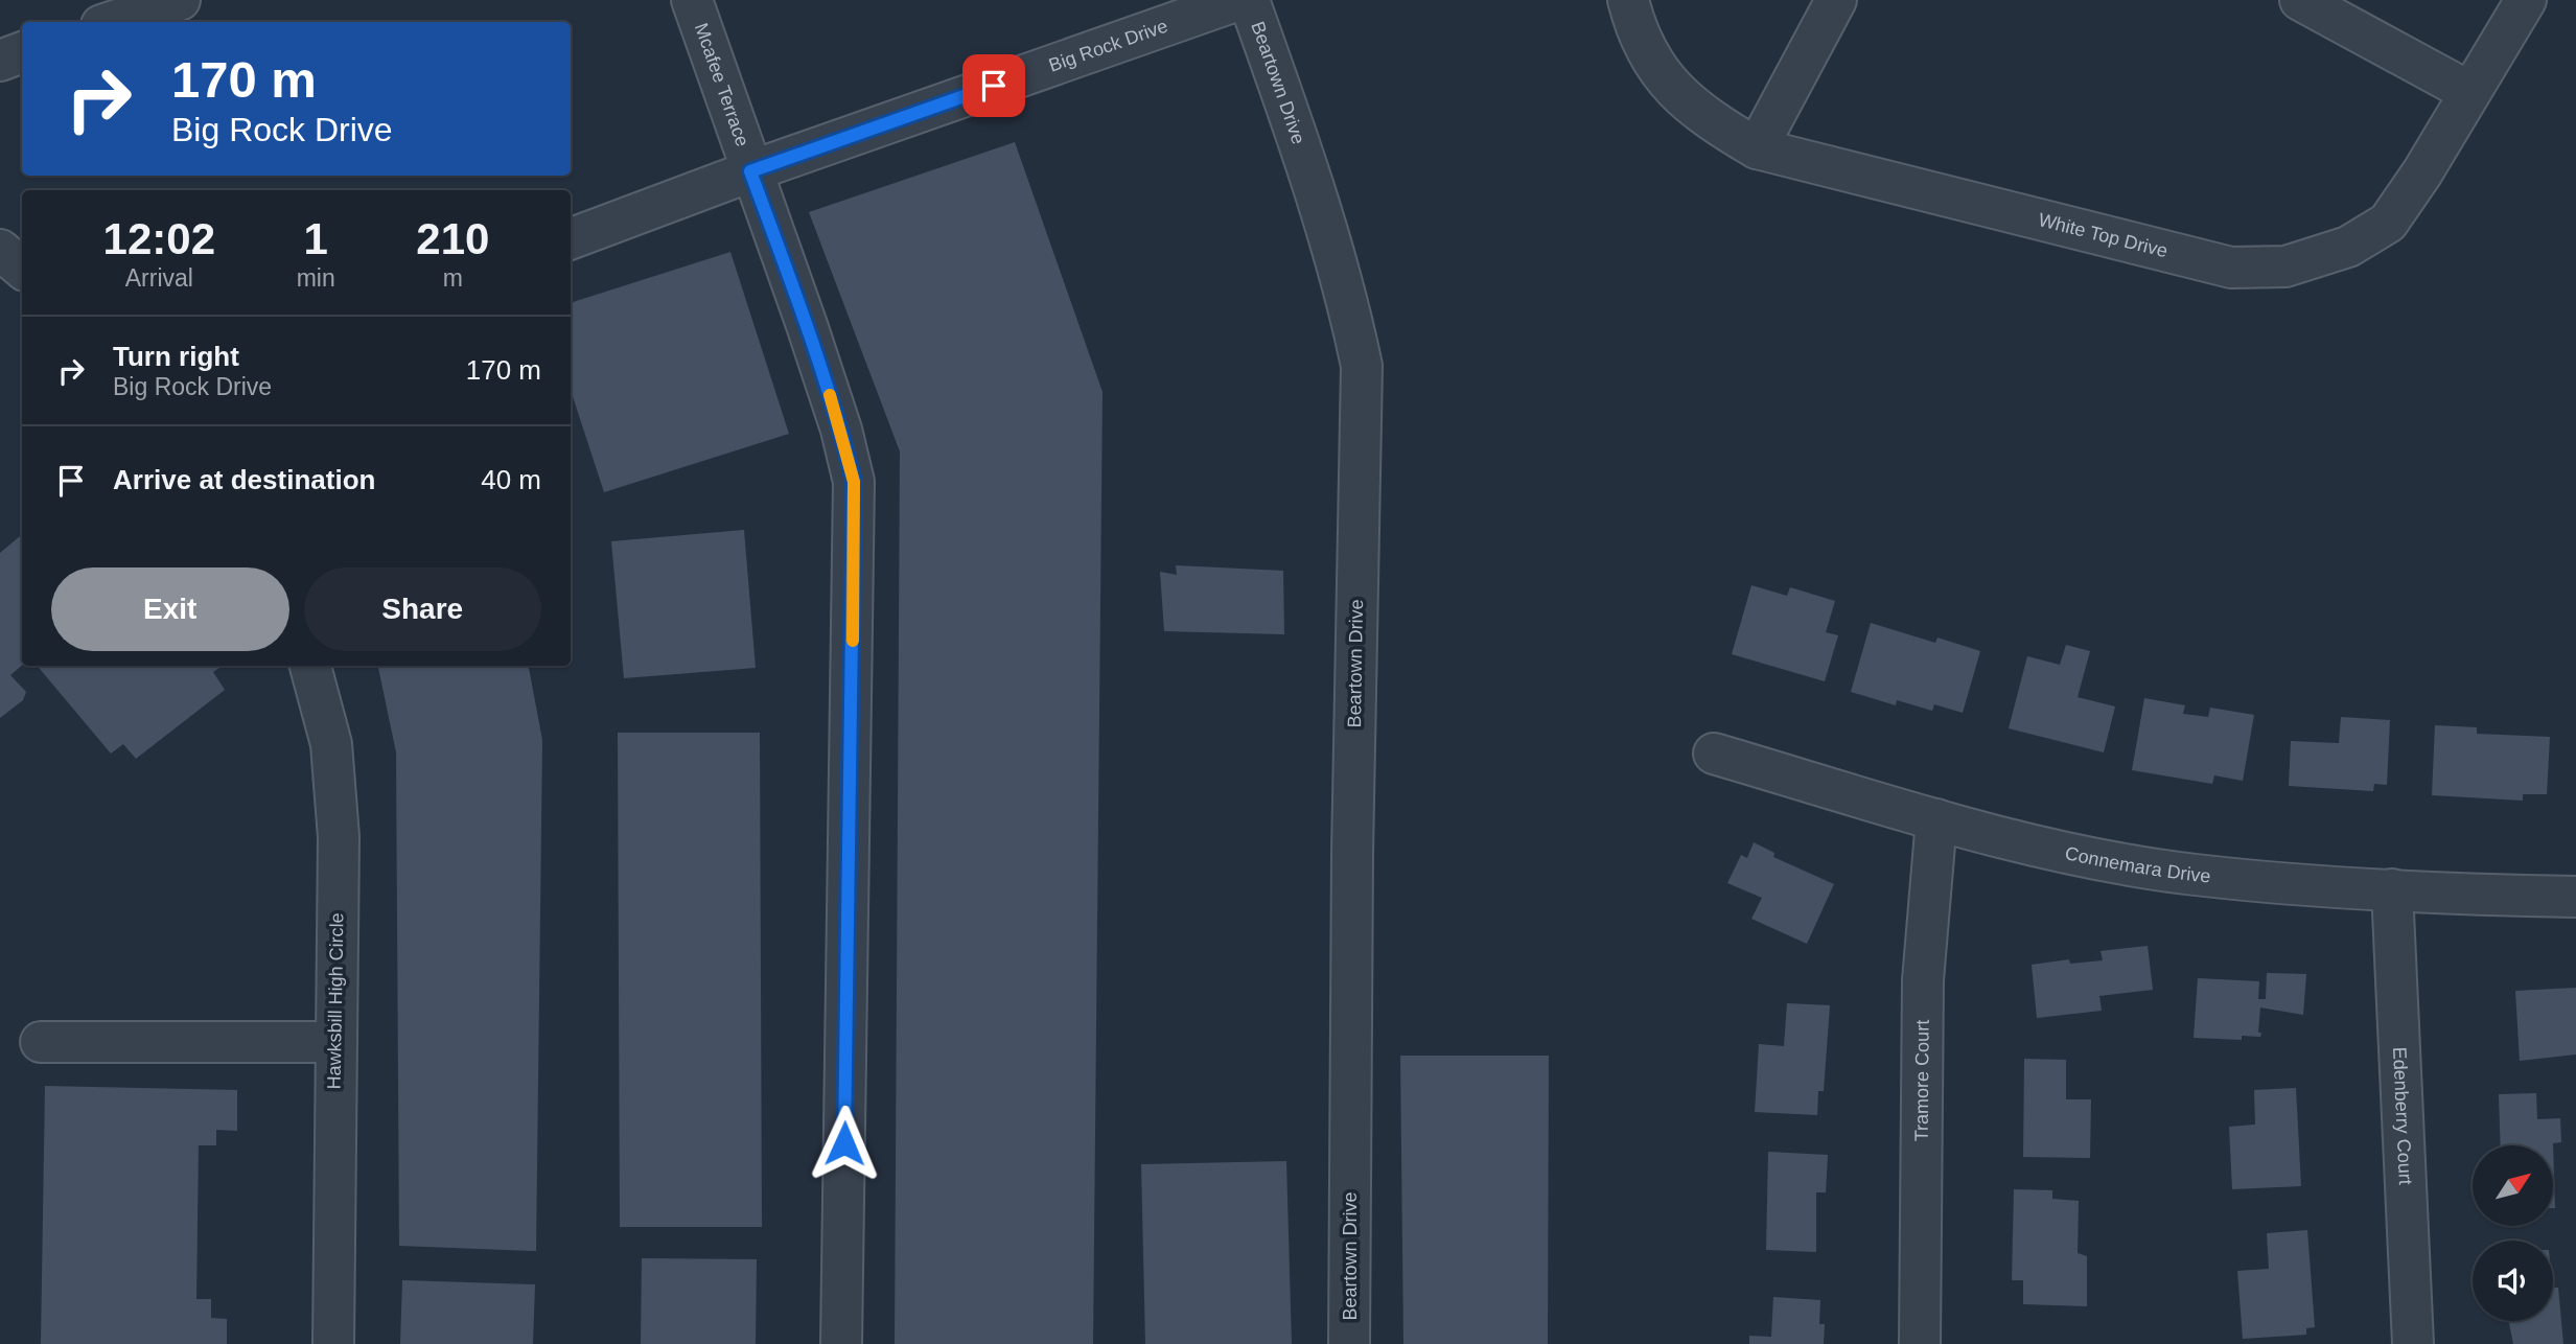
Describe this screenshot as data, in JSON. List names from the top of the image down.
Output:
{
  "streets": {
    "street": [
      "Big Rock Drive",
      "Beartown Drive",
      "Mcafee Terrace",
      "White Top Drive",
      "Connemara Drive",
      "Hawksbill High Circle",
      "Tramore Court",
      "Edenberry Court"
    ]
  },
  "crossings": [
    ["Big Rock Drive", "Mcafee Terrace"],
    ["Connemara Drive", "Tramore Court"],
    ["Connemara Drive", "Edenberry Court"]
  ],
  "north": "top right",
  "page": {
    "turn": ["170 m", "Big Rock Drive"],
    "eta": [
      "12:02",
      "Arrival",
      "1",
      "min",
      "210",
      "m"
    ],
    "list": [
      {
        "name": "Turn right",
        "note": "Big Rock Drive",
        "value": "170 m"
      },
      {
        "name": "Arrive at destination",
        "value": "40 m"
      }
    ],
    "buttons": ["Exit", "Share"]
  }
}
